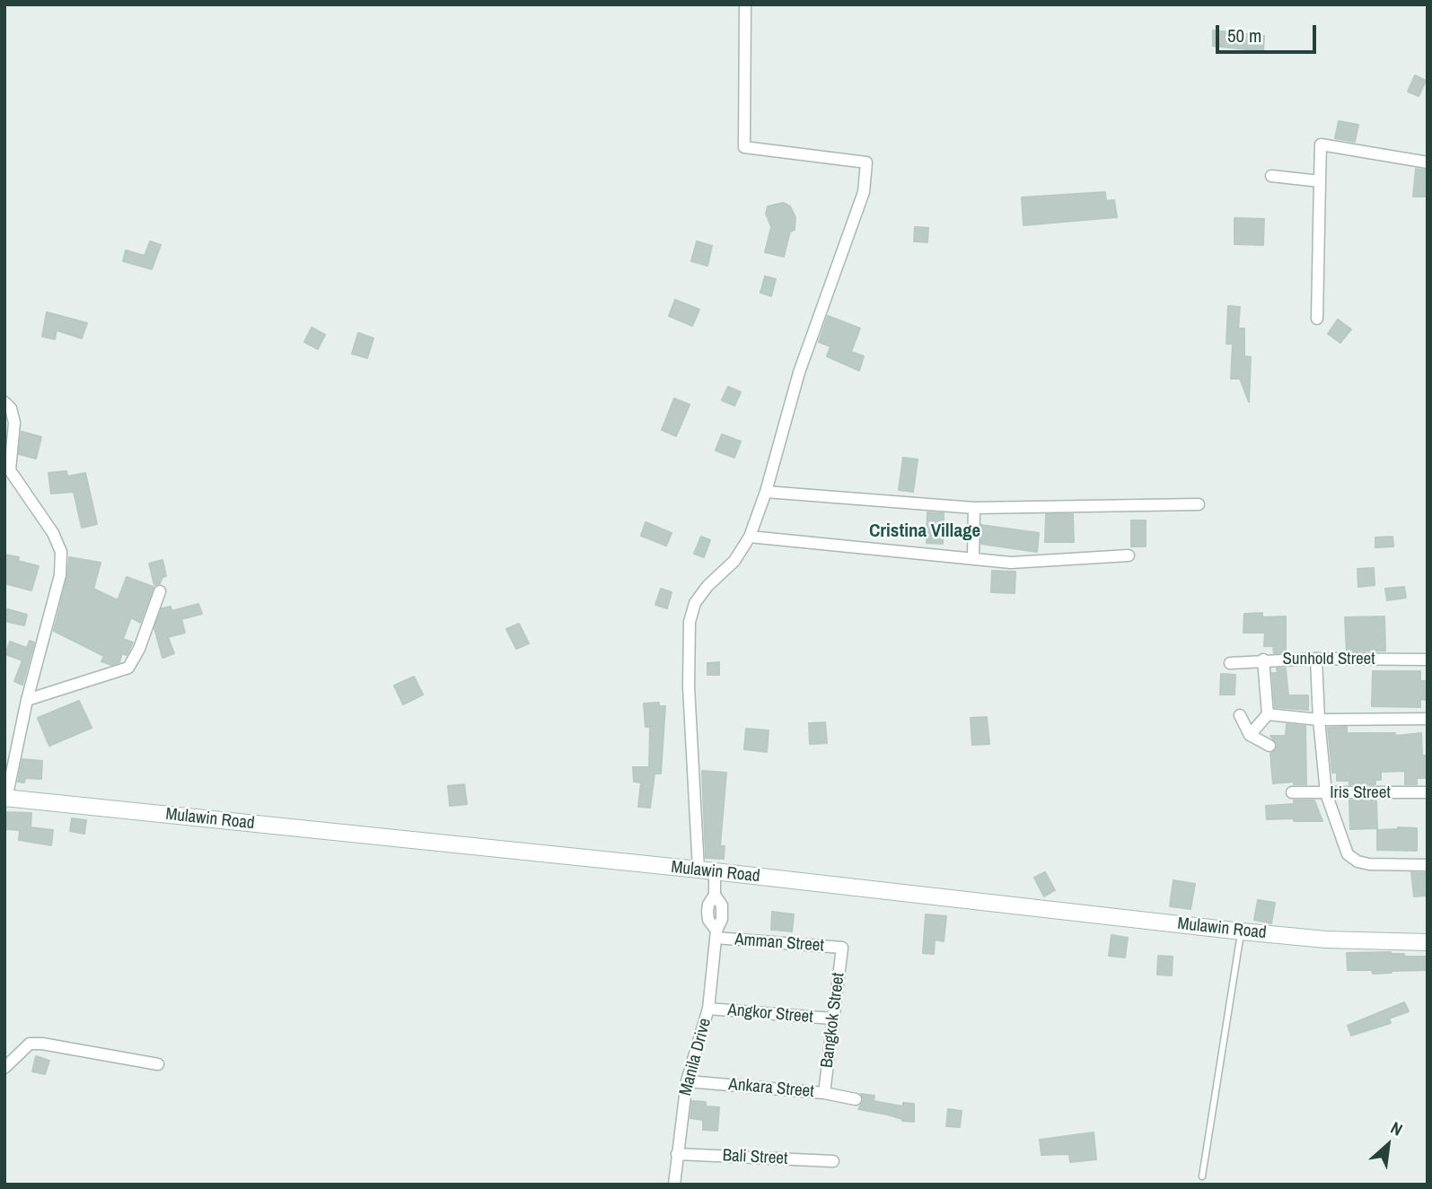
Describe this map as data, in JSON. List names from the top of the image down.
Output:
{
  "streets": {
    "main road": ["Mulawin Road"],
    "street": [
      "Sunhold Street",
      "Iris Street",
      "Amman Street",
      "Angkor Street",
      "Bangkok Street",
      "Manila Drive",
      "Ankara Street",
      "Bali Street"
    ]
  },
  "crossings": [
    ["Mulawin Road", "Manila Drive"],
    ["Amman Street", "Bangkok Street"],
    ["Amman Street", "Manila Drive"],
    ["Angkor Street", "Bangkok Street"],
    ["Angkor Street", "Manila Drive"],
    ["Bangkok Street", "Ankara Street"],
    ["Manila Drive", "Ankara Street"],
    ["Manila Drive", "Bali Street"]
  ],
  "districts": ["Cristina Village"],
  "scale_bar": "50 m",
  "north": "top right"
}
